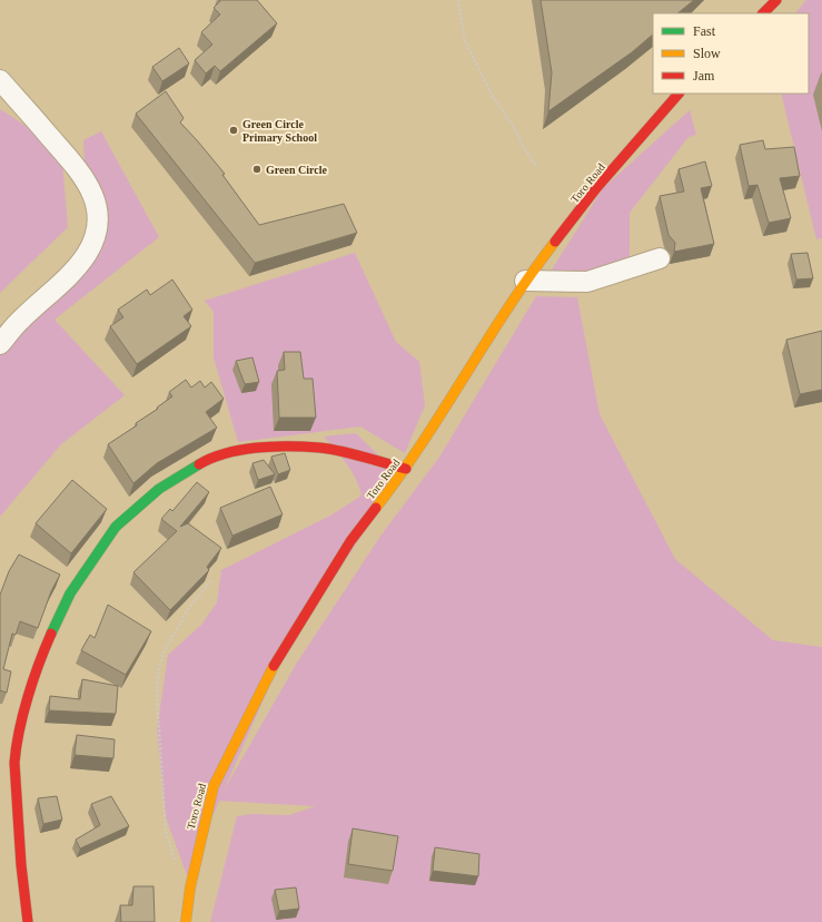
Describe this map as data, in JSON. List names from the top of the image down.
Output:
{
  "streets": {
    "main road": ["Toro Road"]
  },
  "places": ["Green Circle Primary School", "Green Circle"],
  "legend": ["Fast", "Slow", "Jam"]
}
